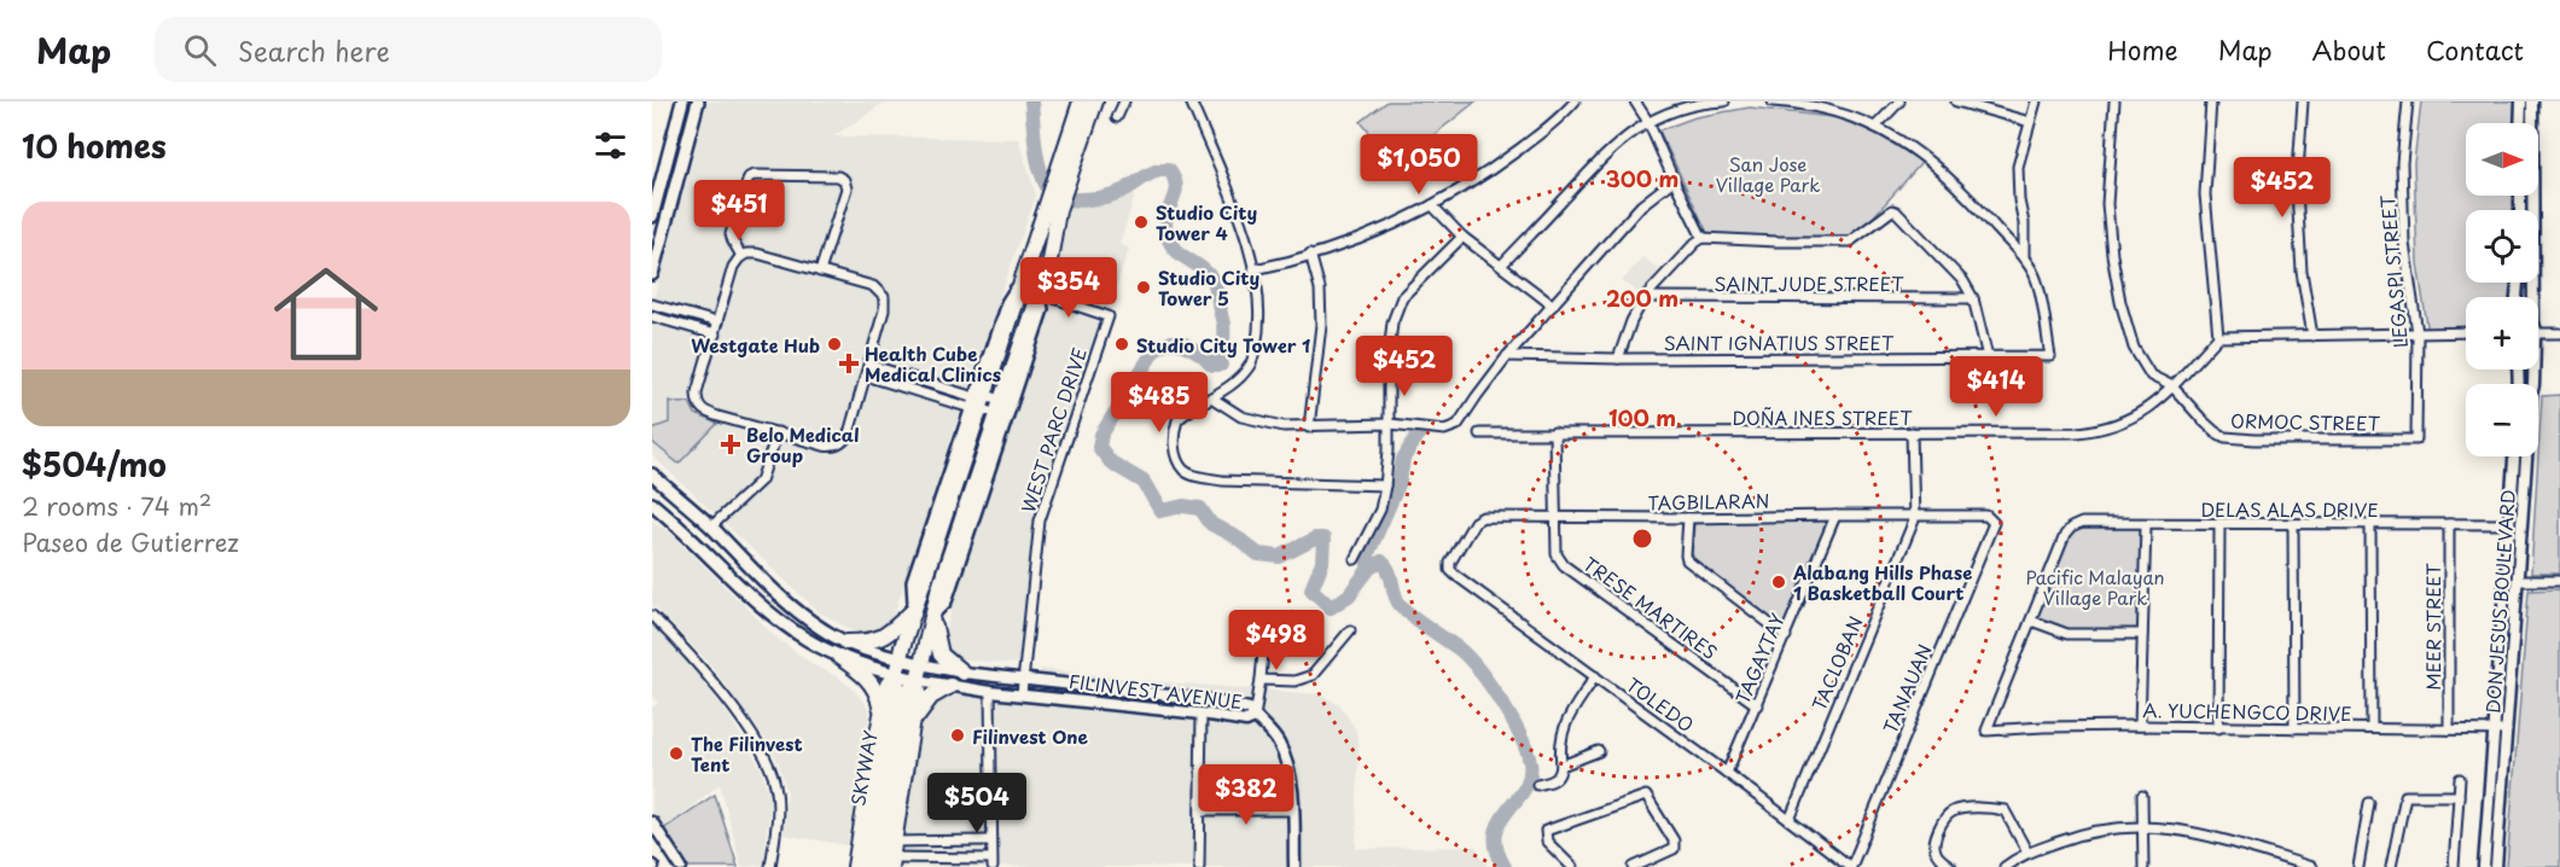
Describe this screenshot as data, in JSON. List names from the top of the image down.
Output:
{
  "streets": {
    "highway": ["SKYWAY"],
    "main road": ["FILINVEST AVENUE"],
    "street": [
      "LEGASPI STREET",
      "SAINT JUDE STREET",
      "SAINT IGNATIUS STREET",
      "DOÑA INES STREET",
      "ORMOC STREET",
      "WEST PARC DRIVE",
      "TAGBILARAN",
      "DELAS ALAS DRIVE",
      "DON JESUS BOULEVARD",
      "TRESE MARTIRES",
      "MEER STREET",
      "TAGAYTAY",
      "TACLOBAN",
      "TANAUAN",
      "TOLEDO",
      "A. YUCHENGCO DRIVE"
    ]
  },
  "crossings": [
    ["LEGASPI STREET", "ORMOC STREET"],
    ["DOÑA INES STREET", "ORMOC STREET"],
    ["DOÑA INES STREET", "TRESE MARTIRES"],
    ["DOÑA INES STREET", "TACLOBAN"],
    ["WEST PARC DRIVE", "FILINVEST AVENUE"],
    ["TAGBILARAN", "TRESE MARTIRES"],
    ["TAGBILARAN", "TAGAYTAY"],
    ["TAGBILARAN", "TACLOBAN"],
    ["TAGBILARAN", "TANAUAN"],
    ["TAGBILARAN", "TOLEDO"],
    ["DELAS ALAS DRIVE", "DON JESUS BOULEVARD"],
    ["DELAS ALAS DRIVE", "MEER STREET"],
    ["DELAS ALAS DRIVE", "A. YUCHENGCO DRIVE"],
    ["DON JESUS BOULEVARD", "A. YUCHENGCO DRIVE"],
    ["TRESE MARTIRES", "TAGAYTAY"],
    ["MEER STREET", "A. YUCHENGCO DRIVE"],
    ["TAGAYTAY", "TOLEDO"],
    ["TACLOBAN", "TOLEDO"],
    ["TANAUAN", "TOLEDO"],
    ["FILINVEST AVENUE", "SKYWAY"]
  ],
  "parks": ["San Jose Village Park", "Pacific Malayan Village Park"],
  "places": {
    "other": [
      "Studio City Tower 4",
      "Studio City Tower 5",
      "Westgate Hub",
      "Studio City Tower 1",
      "Alabang Hills Phase 1 Basketball Court",
      "Filinvest One",
      "The Filinvest Tent"
    ],
    "health": ["Health Cube Medical Clinics", "Belo Medical Group"]
  },
  "north": "right",
  "page": {
    "header": "Map",
    "search": "Search here",
    "nav": [
      "Home",
      "Map",
      "About",
      "Contact"
    ],
    "heading": "10 homes",
    "map_buttons": ["+", "−"],
    "price": [
      "$1,050",
      "$452",
      "$451",
      "$354",
      "$452",
      "$414",
      "$485",
      "$498",
      "$382",
      "$504"
    ],
    "list": [
      {
        "name": "$504/mo",
        "note": "2 rooms · 74 m² · Paseo de Gutierrez"
      }
    ]
  },
  "rings": ["300 m", "200 m", "100 m"]
}
